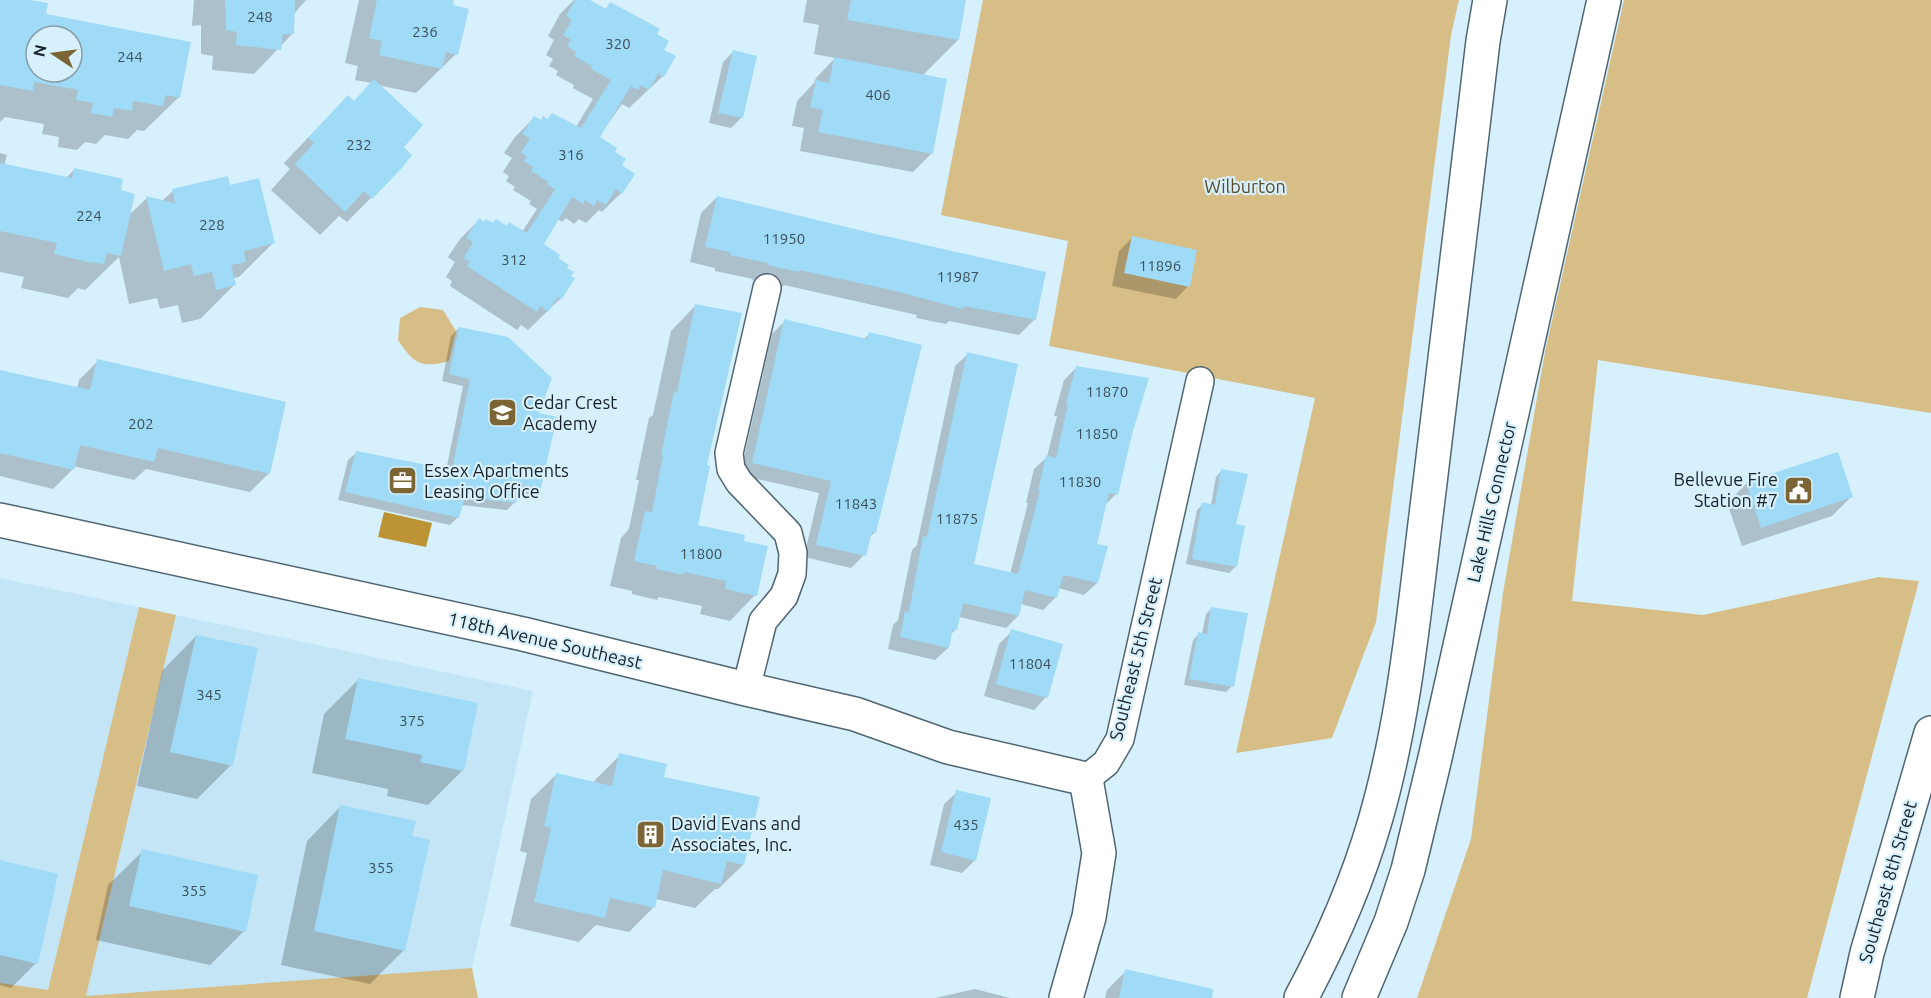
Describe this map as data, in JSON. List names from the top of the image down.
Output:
{
  "streets": {
    "main road": ["Lake Hills Connector", "118th Avenue Southeast", "Southeast 8th Street"],
    "street": ["Southeast 5th Street"]
  },
  "crossings": [
    ["118th Avenue Southeast", "Southeast 5th Street"]
  ],
  "parks": ["Wilburton"],
  "places": {
    "school or university": ["Cedar Crest Academy"],
    "office": ["Essex Apartments Leasing Office"],
    "public building": ["Bellevue Fire Station #7"],
    "building": ["David Evans and Associates, Inc."]
  },
  "house_numbers": [
    "248",
    "236",
    "320",
    "244",
    "406",
    "232",
    "316",
    "224",
    "228",
    "11950",
    "312",
    "11896",
    "11987",
    "11870",
    "202",
    "11850",
    "11830",
    "11843",
    "11875",
    "11800",
    "11804",
    "345",
    "375",
    "435",
    "355",
    "355"
  ],
  "north": "left"
}
